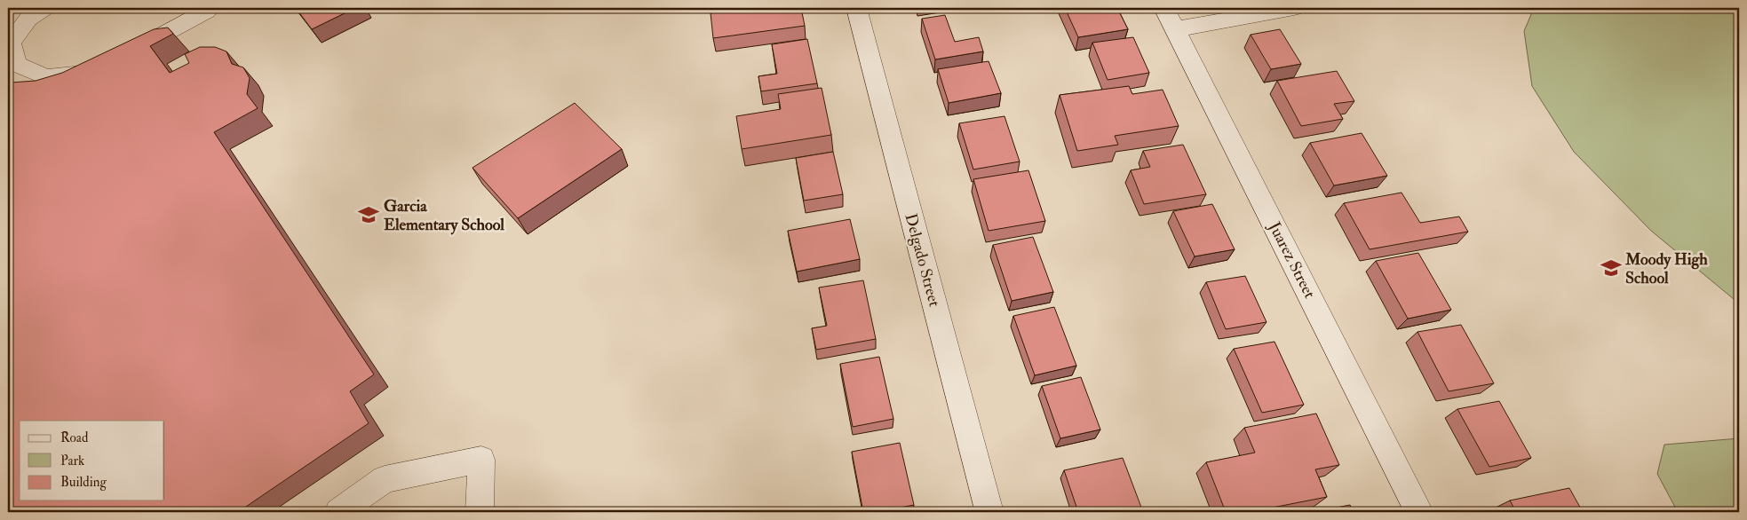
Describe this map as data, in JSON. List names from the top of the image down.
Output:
{
  "streets": {
    "street": ["Delgado Street", "Juarez Street"]
  },
  "places": {
    "school or university": ["Garcia Elementary School", "Moody High School"]
  },
  "legend": ["Road", "Park", "Building"]
}
